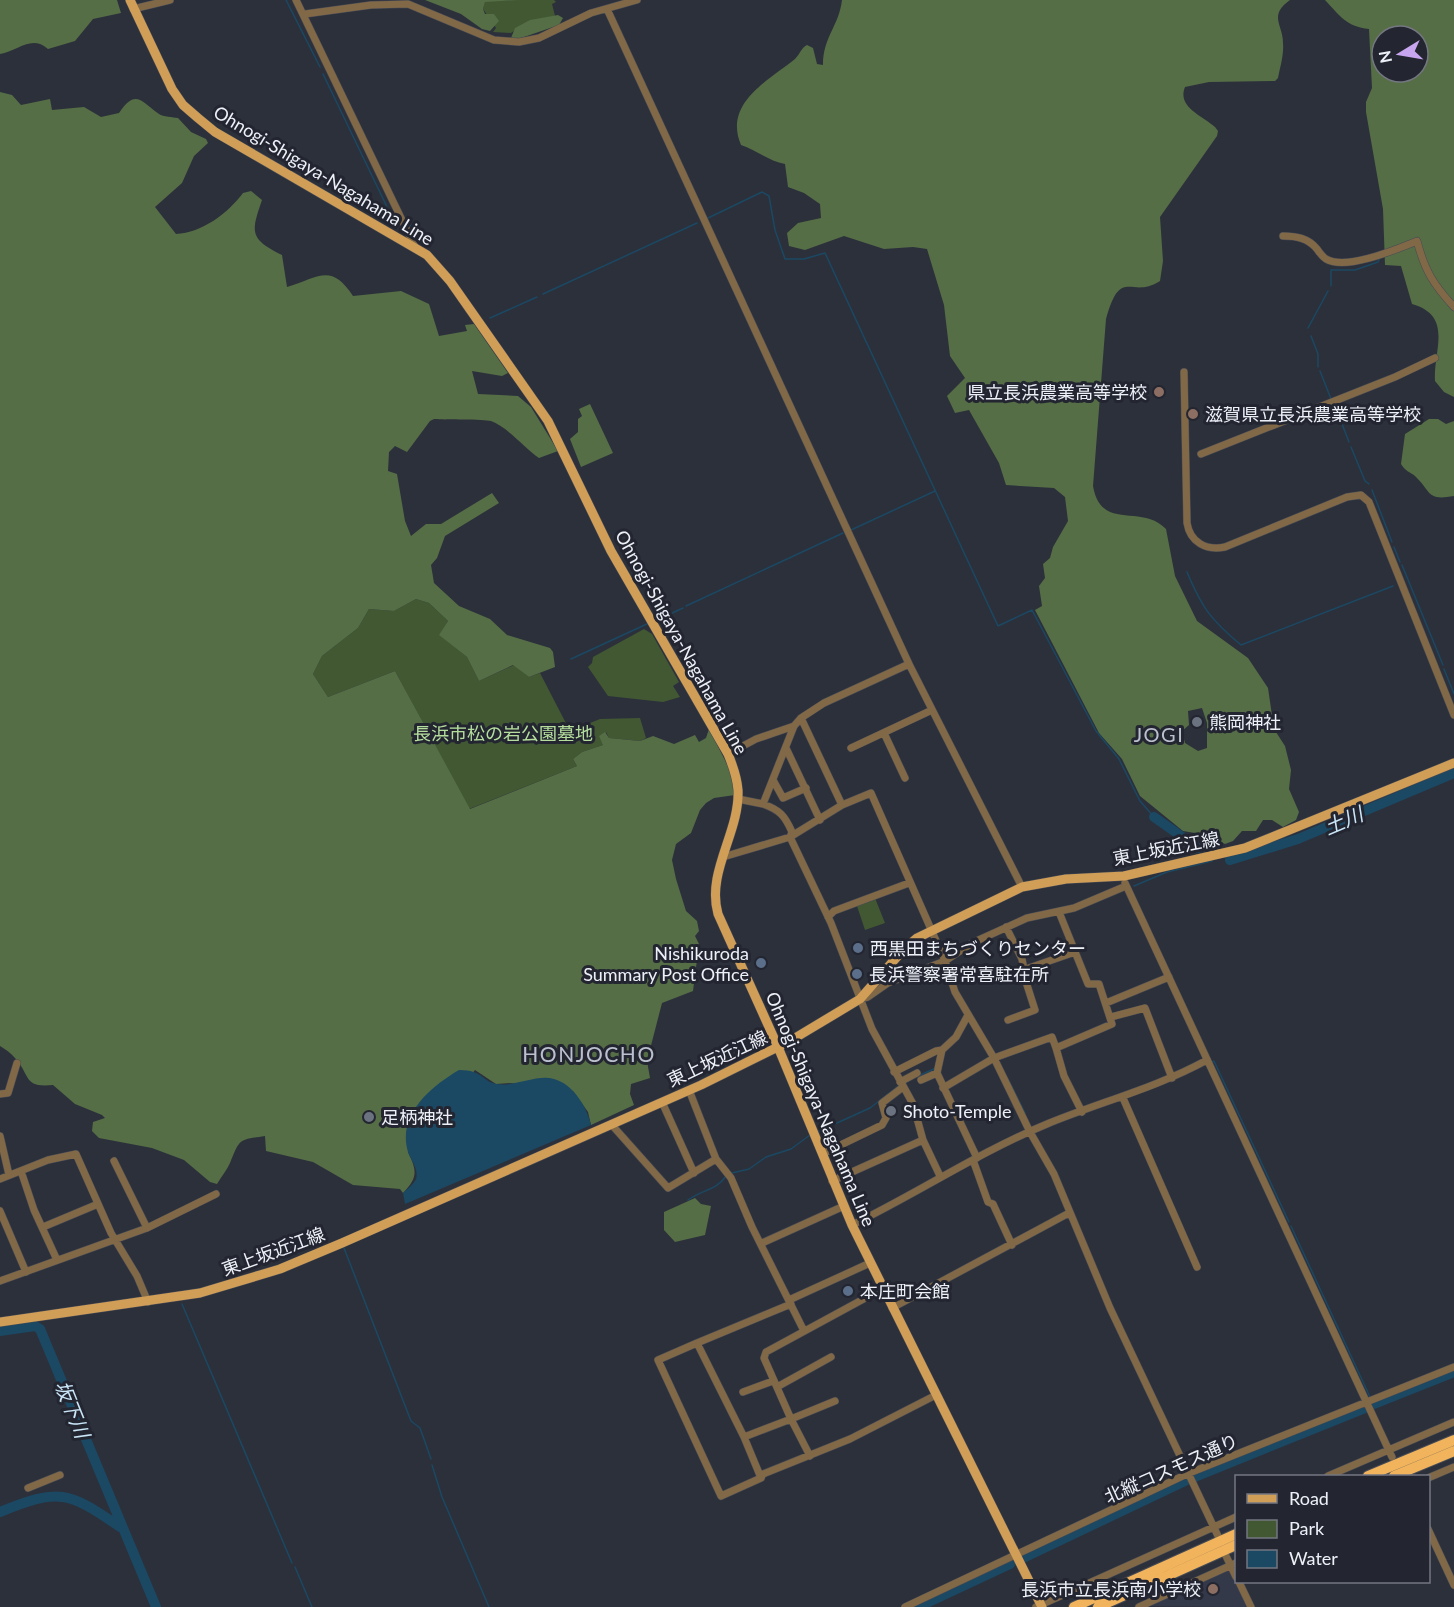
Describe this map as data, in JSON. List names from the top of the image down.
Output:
{
  "streets": {
    "main road": ["Ohnogi-Shigaya-Nagahama Line", "東上坂近江線"],
    "street": ["北縦コスモス通り"]
  },
  "crossings": [
    ["Ohnogi-Shigaya-Nagahama Line", "東上坂近江線"],
    ["Ohnogi-Shigaya-Nagahama Line", "北縦コスモス通り"]
  ],
  "districts": ["JOGI", "HONJOCHO"],
  "water": ["土川", "坂下川"],
  "parks": ["長浜市松の岩公園墓地"],
  "places": [
    "県立長浜農業高等学校",
    "滋賀県立長浜農業高等学校",
    "熊岡神社",
    "西黒田まちづくりセンター",
    "Nishikuroda Summary Post Office",
    "長浜警察署常喜駐在所",
    "Shoto-Temple",
    "足柄神社",
    "本庄町会館",
    "長浜市立長浜南小学校"
  ],
  "legend": ["Road", "Park", "Water"],
  "north": "left"
}
